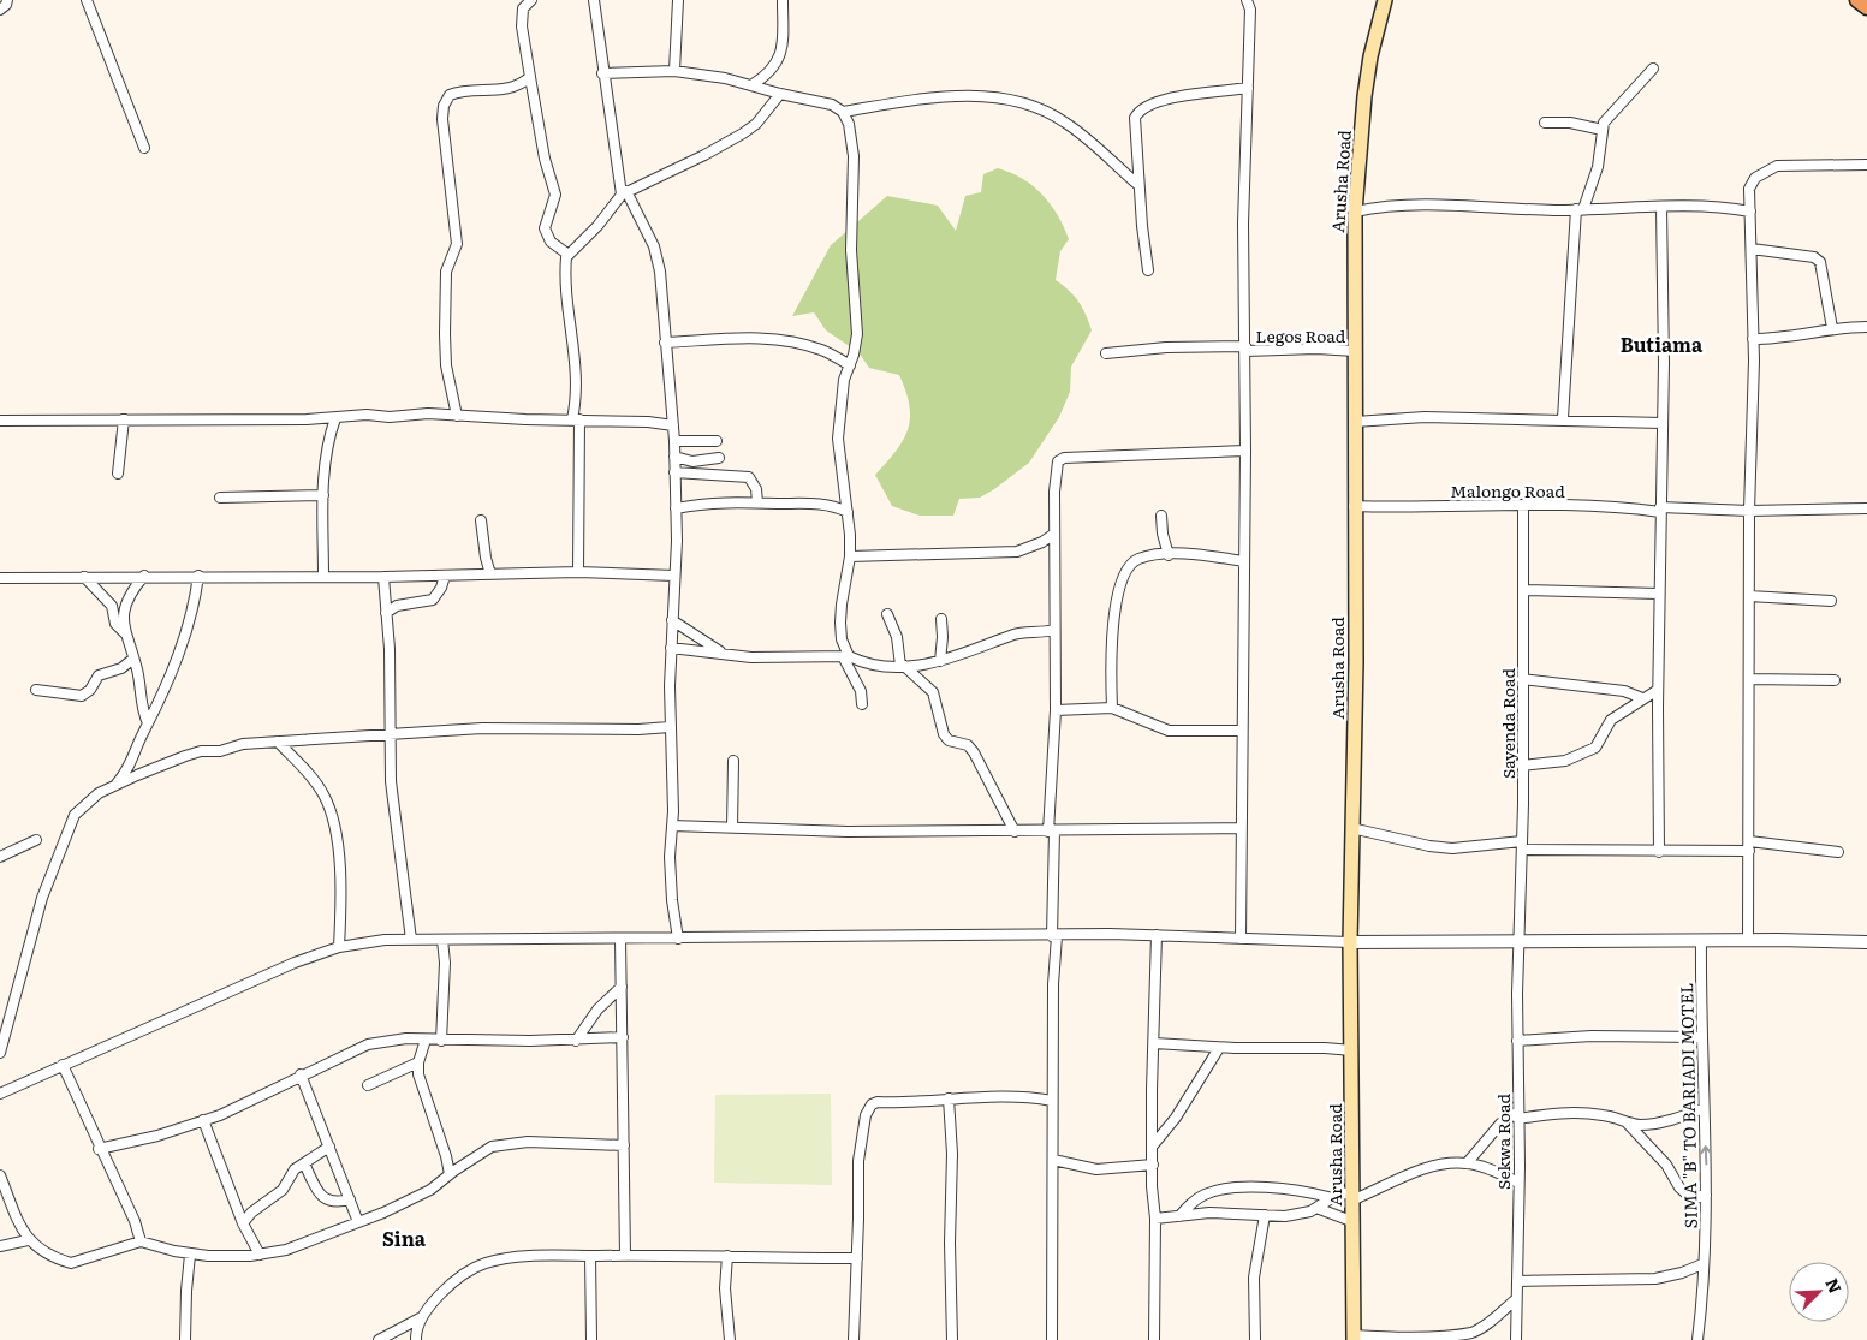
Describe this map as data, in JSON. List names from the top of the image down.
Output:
{
  "streets": {
    "main road": ["Arusha Road"],
    "street": [
      "Legos Road",
      "Malongo Road",
      "Sayenda Road",
      "SIMA \"B\" TO BARIADI MOTEL",
      "Sekwa Road"
    ]
  },
  "crossings": [
    ["Arusha Road", "Legos Road"],
    ["Arusha Road", "Malongo Road"],
    ["Arusha Road", "Sekwa Road"],
    ["Malongo Road", "Sayenda Road"],
    ["Sayenda Road", "Sekwa Road"]
  ],
  "districts": ["Butiama", "Sina"],
  "north": "top right"
}
